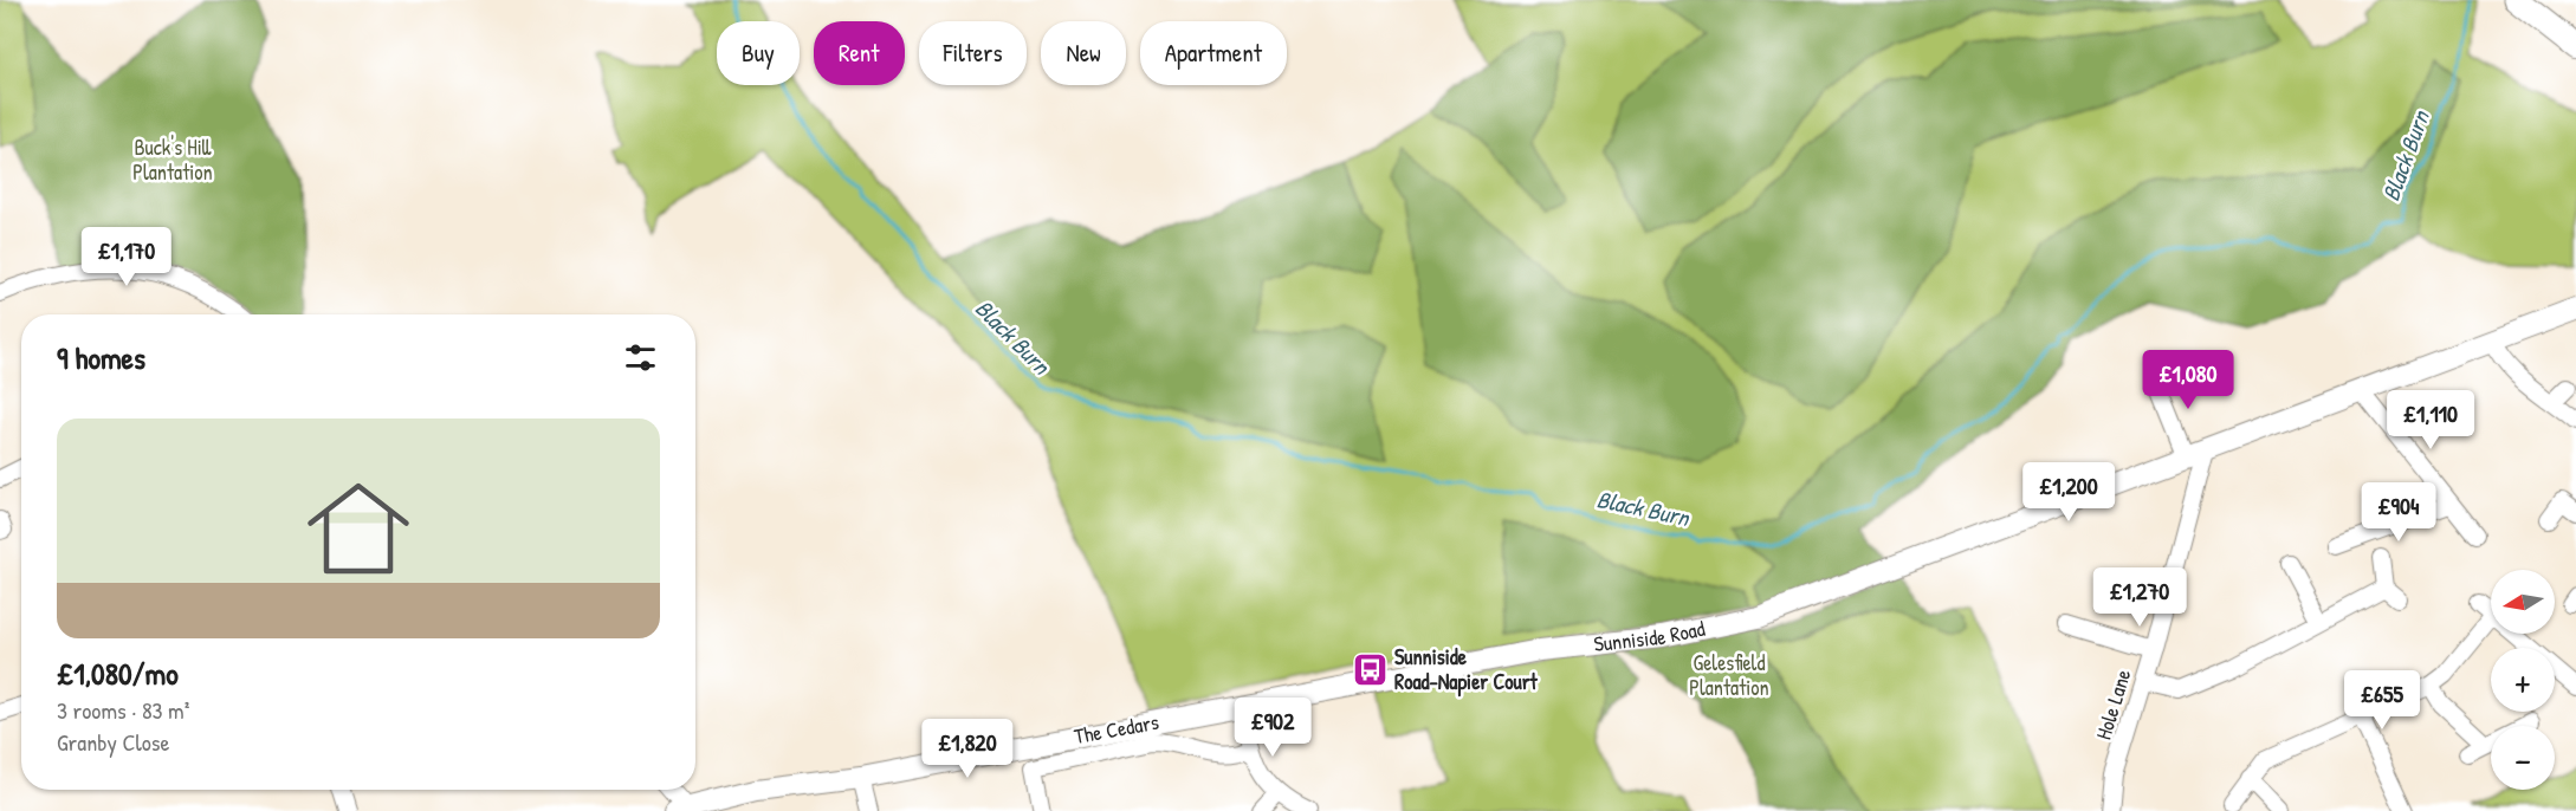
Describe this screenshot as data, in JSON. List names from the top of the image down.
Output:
{
  "streets": {
    "main road": ["Sunniside Road"],
    "street": ["Hole Lane", "The Cedars"]
  },
  "crossings": [
    ["Sunniside Road", "Hole Lane"]
  ],
  "water": ["Black Burn"],
  "parks": ["Buck's Hill Plantation", "Gelesfield Plantation"],
  "places": {
    "bus stop": ["Sunniside Road-Napier Court"]
  },
  "north": "left",
  "page": {
    "chip": [
      "Buy",
      "Rent",
      "Filters",
      "New",
      "Apartment"
    ],
    "price": [
      "£1,170",
      "£1,080",
      "£1,110",
      "£1,200",
      "£904",
      "£1,270",
      "£655",
      "£902",
      "£1,820"
    ],
    "heading": "9 homes",
    "list": [
      {
        "name": "£1,080/mo",
        "note": "3 rooms · 83 m² · Granby Close"
      }
    ],
    "map_buttons": ["+", "−"]
  }
}
